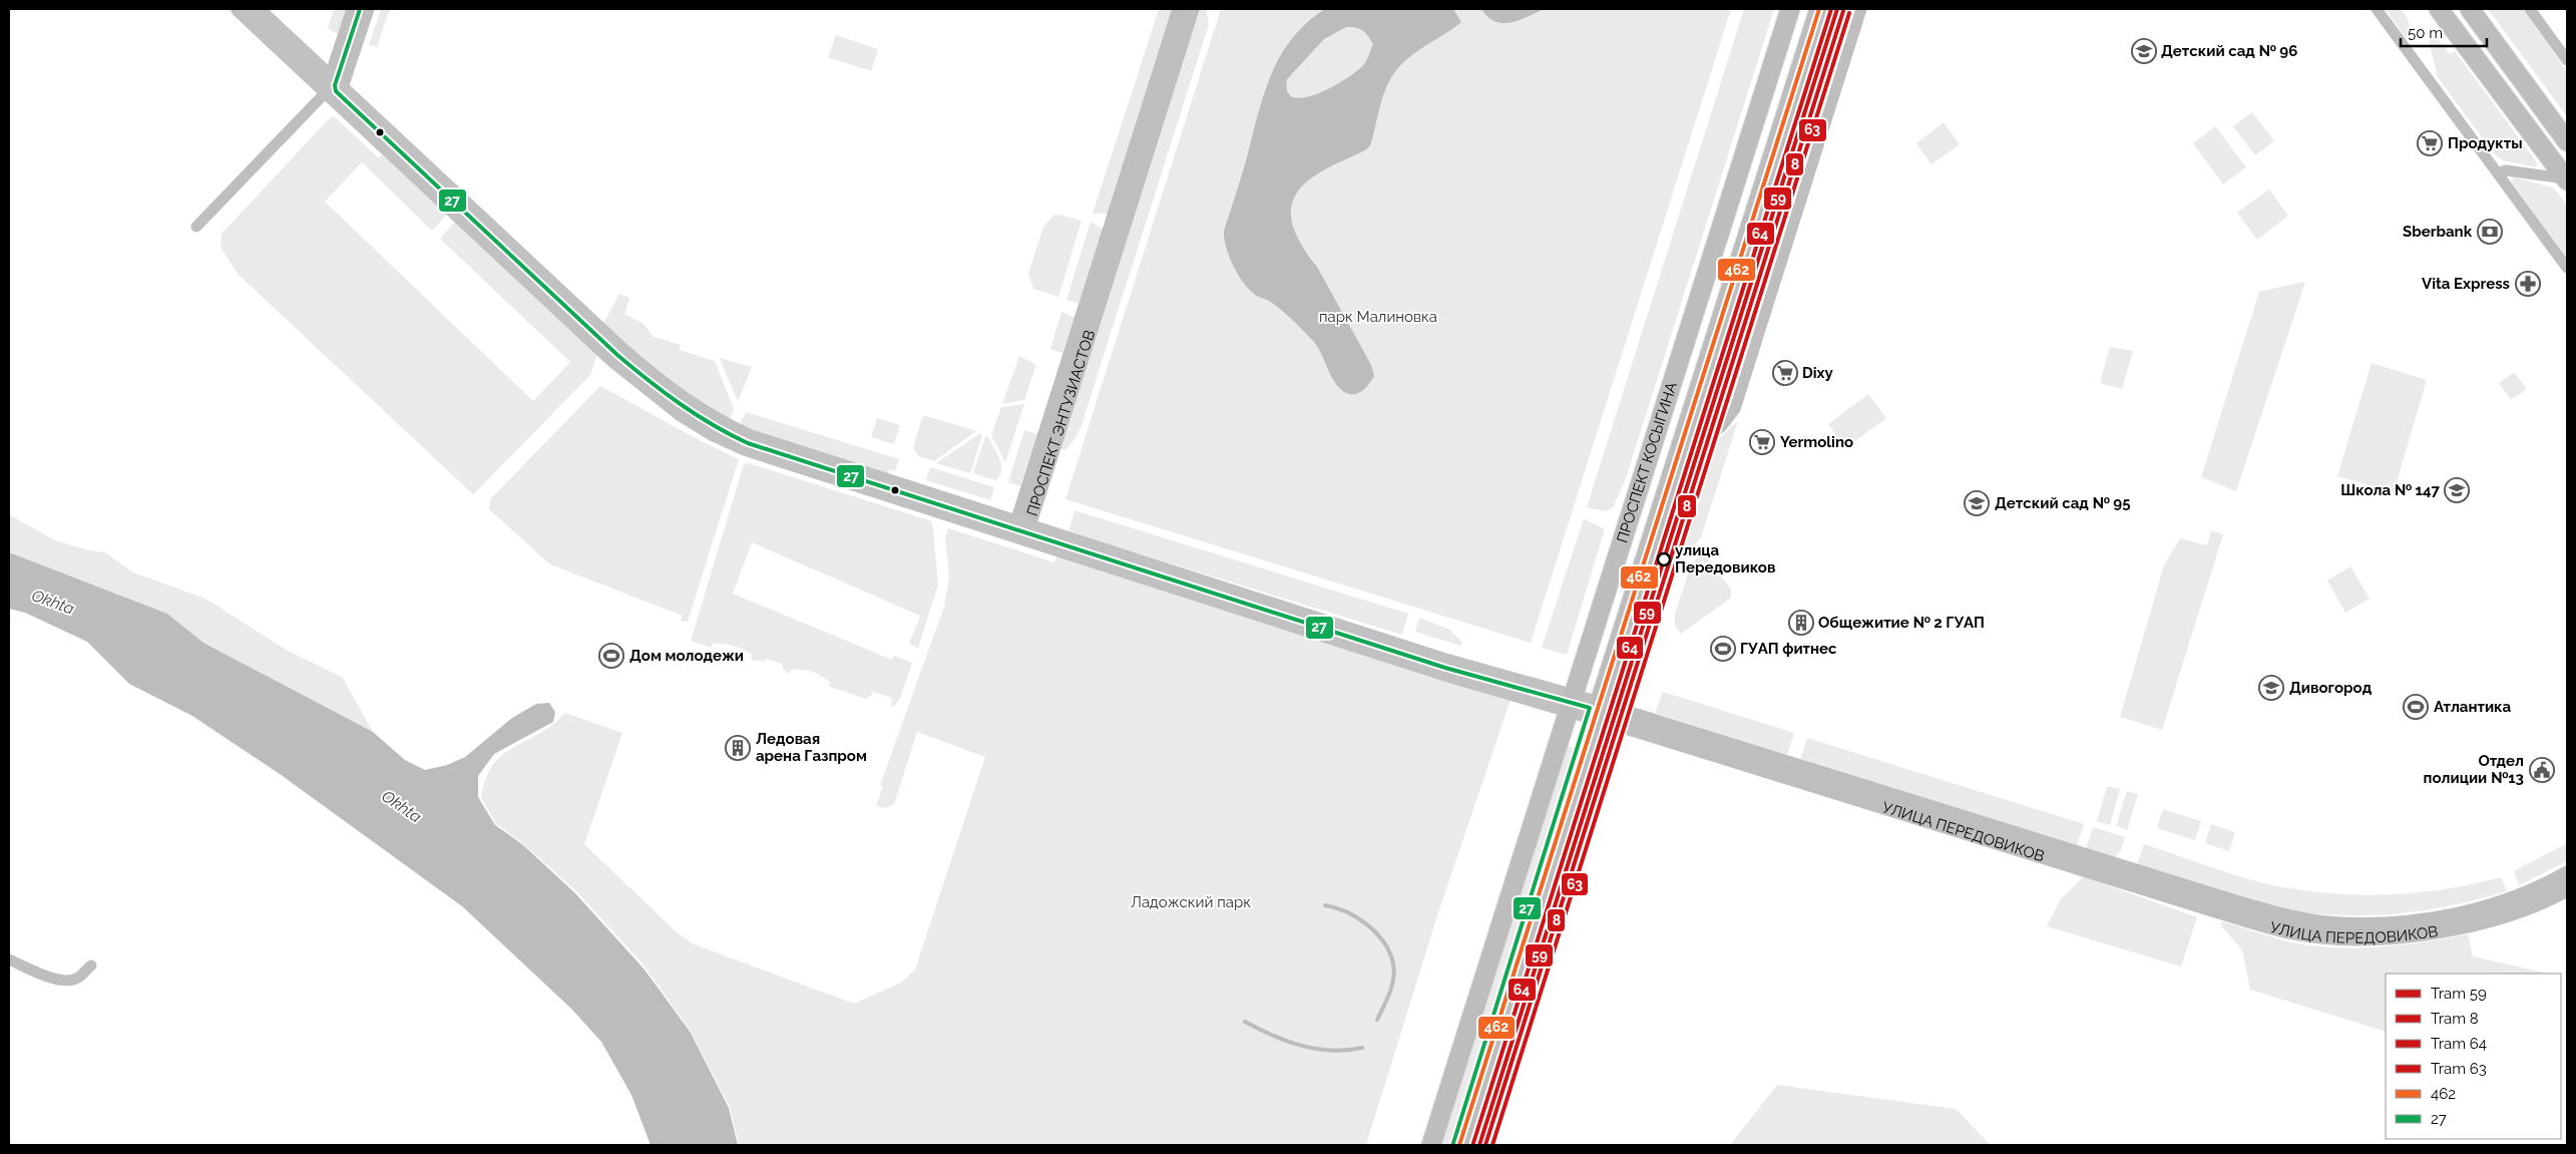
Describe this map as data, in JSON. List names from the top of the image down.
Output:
{
  "streets": {
    "main road": ["ПРОСПЕКТ КОСЫГИНА", "УЛИЦА ПЕРЕДОВИКОВ"],
    "street": ["ПРОСПЕКТ ЭНТУЗИАСТОВ"]
  },
  "crossings": [
    ["ПРОСПЕКТ ЭНТУЗИАСТОВ", "УЛИЦА ПЕРЕДОВИКОВ"],
    ["ПРОСПЕКТ КОСЫГИНА", "УЛИЦА ПЕРЕДОВИКОВ"]
  ],
  "water": ["Okhta"],
  "parks": ["парк Малиновка", "Ладожский парк"],
  "places": {
    "school or university": [
      "Детский сад № 96",
      "Школа № 147",
      "Детский сад № 95",
      "Дивогород"
    ],
    "supermarket": ["Продукты", "Dixy", "Yermolino"],
    "bank": ["Sberbank"],
    "pharmacy": ["Vita Express"],
    "other": ["улица Передовиков"],
    "building": ["Общежитие № 2 ГУАП", "Ледовая арена Газпром"],
    "sports": ["ГУАП фитнес", "Дом молодежи", "Атлантика"],
    "public building": ["Отдел полиции №13"]
  },
  "lines": [
    "tram line 59",
    "tram line 64",
    "transit line 462",
    "transit line 27",
    "tram line 8",
    "tram line 63"
  ],
  "legend": [
    "Tram 59",
    "Tram 8",
    "Tram 64",
    "Tram 63",
    "462",
    "27"
  ],
  "scale_bar": "50 m"
}
